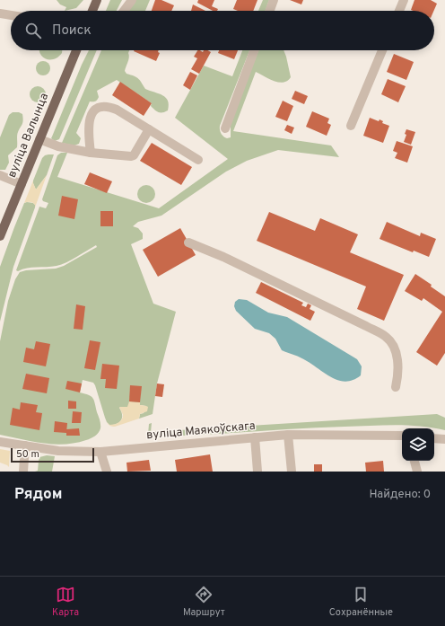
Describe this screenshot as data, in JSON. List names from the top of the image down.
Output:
{
  "streets": {
    "main road": ["вуліца Валынца"],
    "street": ["вуліца Маякоўскага"]
  },
  "scale_bar": "50 m",
  "page": {
    "search": "Поиск",
    "scale": "50 m",
    "heading": ["Рядом", "Найдено: 0"],
    "nav": ["Карта", "Маршрут", "Сохранённые"]
  }
}
